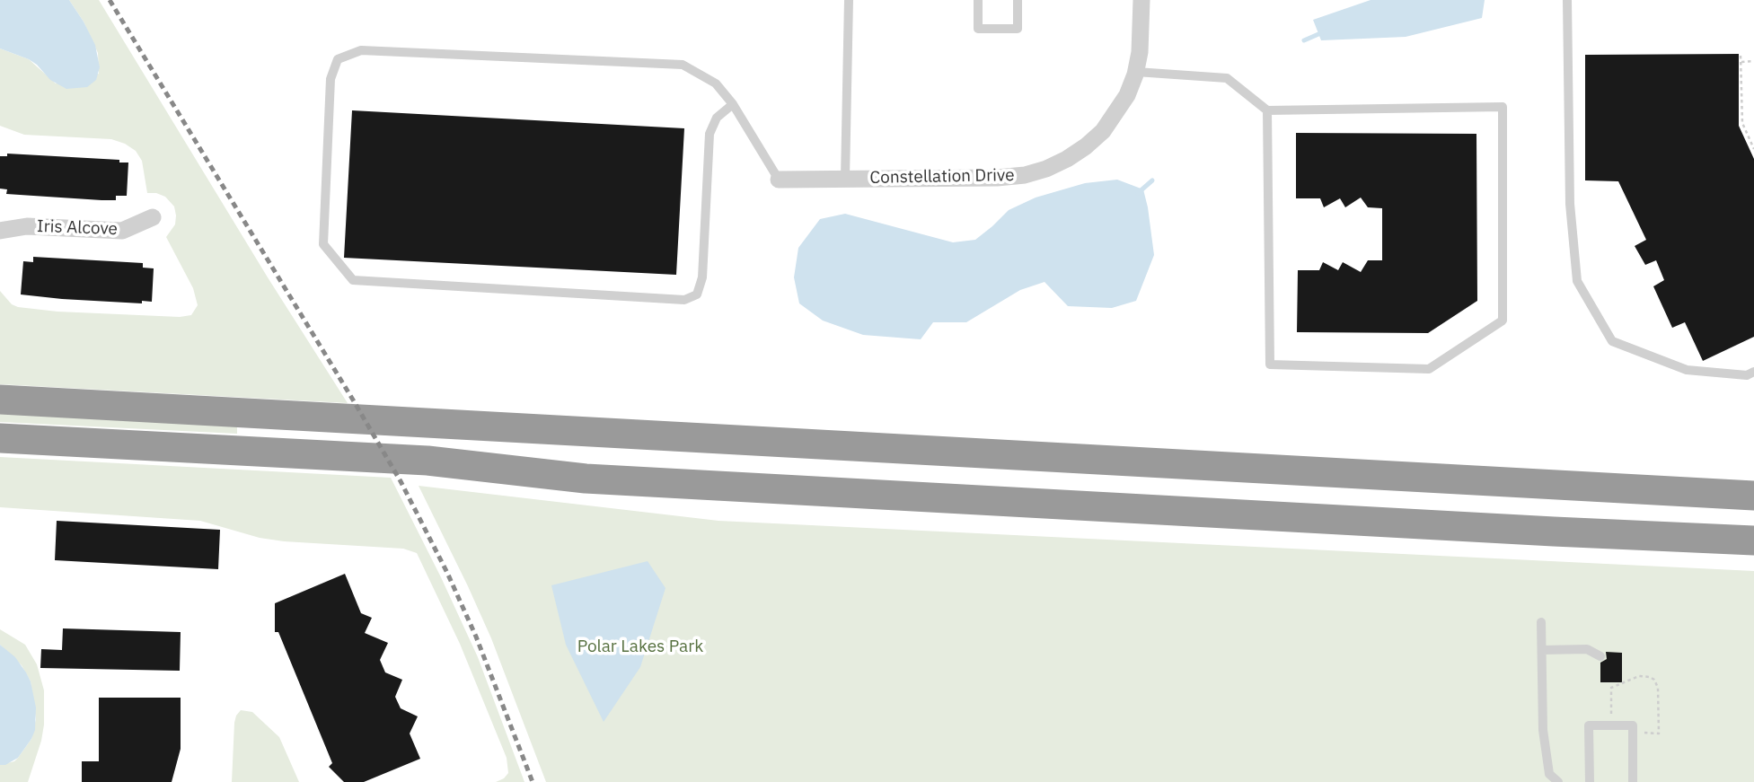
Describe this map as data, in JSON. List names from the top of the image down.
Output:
{
  "streets": {
    "street": ["Constellation Drive", "Iris Alcove"]
  },
  "parks": ["Polar Lakes Park"]
}
